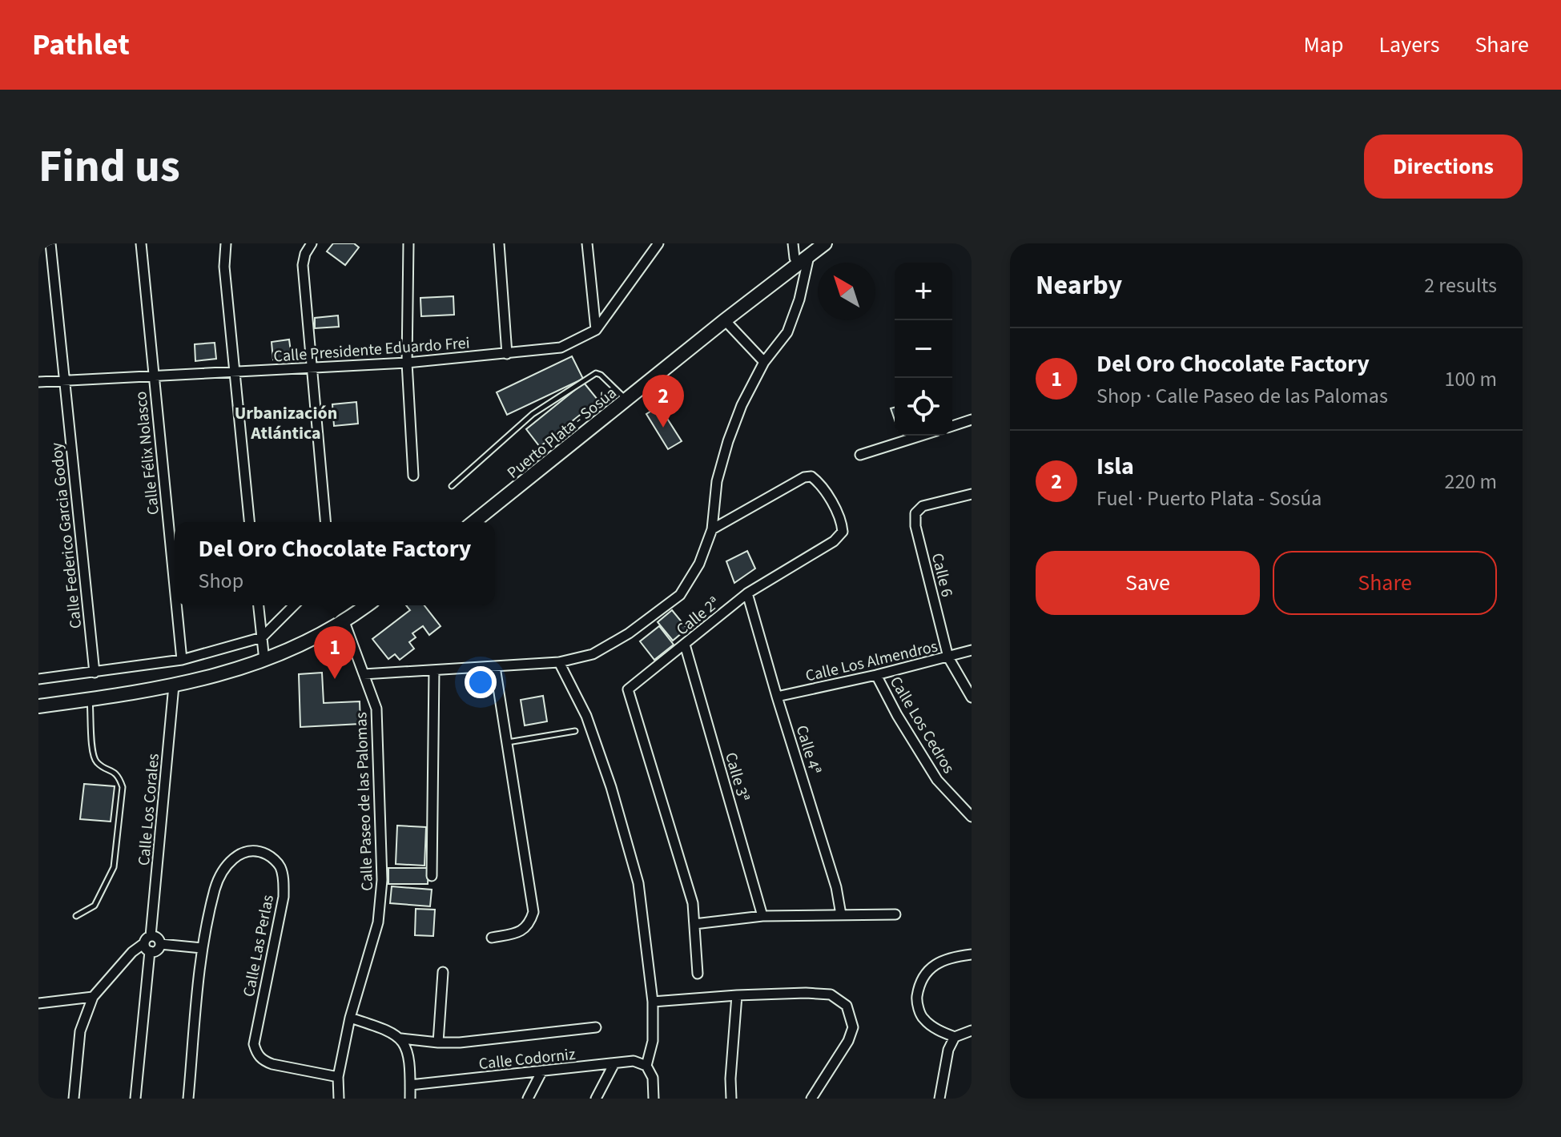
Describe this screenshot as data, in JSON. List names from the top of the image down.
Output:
{
  "streets": {
    "main road": ["Puerto Plata - Sosúa"],
    "street": [
      "Calle Presidente Eduardo Frei",
      "Calle Félix Nolasco",
      "Calle Federico Garcia Godoy",
      "Calle 6",
      "Calle 2ª",
      "Calle Los Almendros",
      "Calle Los Cedros",
      "Calle 4ª",
      "Calle 3ª",
      "Calle Paseo de las Palomas",
      "Calle Los Corales",
      "Calle Las Perlas",
      "Calle Codorniz"
    ]
  },
  "crossings": [
    ["Calle Presidente Eduardo Frei", "Calle Félix Nolasco"],
    ["Calle Presidente Eduardo Frei", "Calle Federico Garcia Godoy"],
    ["Calle 6", "Calle Los Almendros"],
    ["Calle 2ª", "Calle 4ª"],
    ["Calle 2ª", "Calle 3ª"],
    ["Calle Los Almendros", "Calle Los Cedros"],
    ["Calle Los Almendros", "Calle 4ª"],
    ["Calle Paseo de las Palomas", "Calle Las Perlas"]
  ],
  "districts": ["Urbanización Atlántica"],
  "north": "top left",
  "page": {
    "header": "Pathlet",
    "nav": ["Map", "Layers", "Share"],
    "buttons": [
      "Directions",
      ["Save", "Share"]
    ],
    "title": "Find us",
    "heading": ["Nearby", "2 results"],
    "map_buttons": ["+", "−"],
    "list": [
      {
        "mark": "1",
        "name": "Del Oro Chocolate Factory",
        "note": "Shop · Calle Paseo de las Palomas",
        "value": "100 m"
      },
      {
        "mark": "2",
        "name": "Isla",
        "note": "Fuel · Puerto Plata - Sosúa",
        "value": "220 m"
      }
    ],
    "pins": ["2", "1"],
    "popup": ["Del Oro Chocolate Factory", "Shop"]
  }
}
